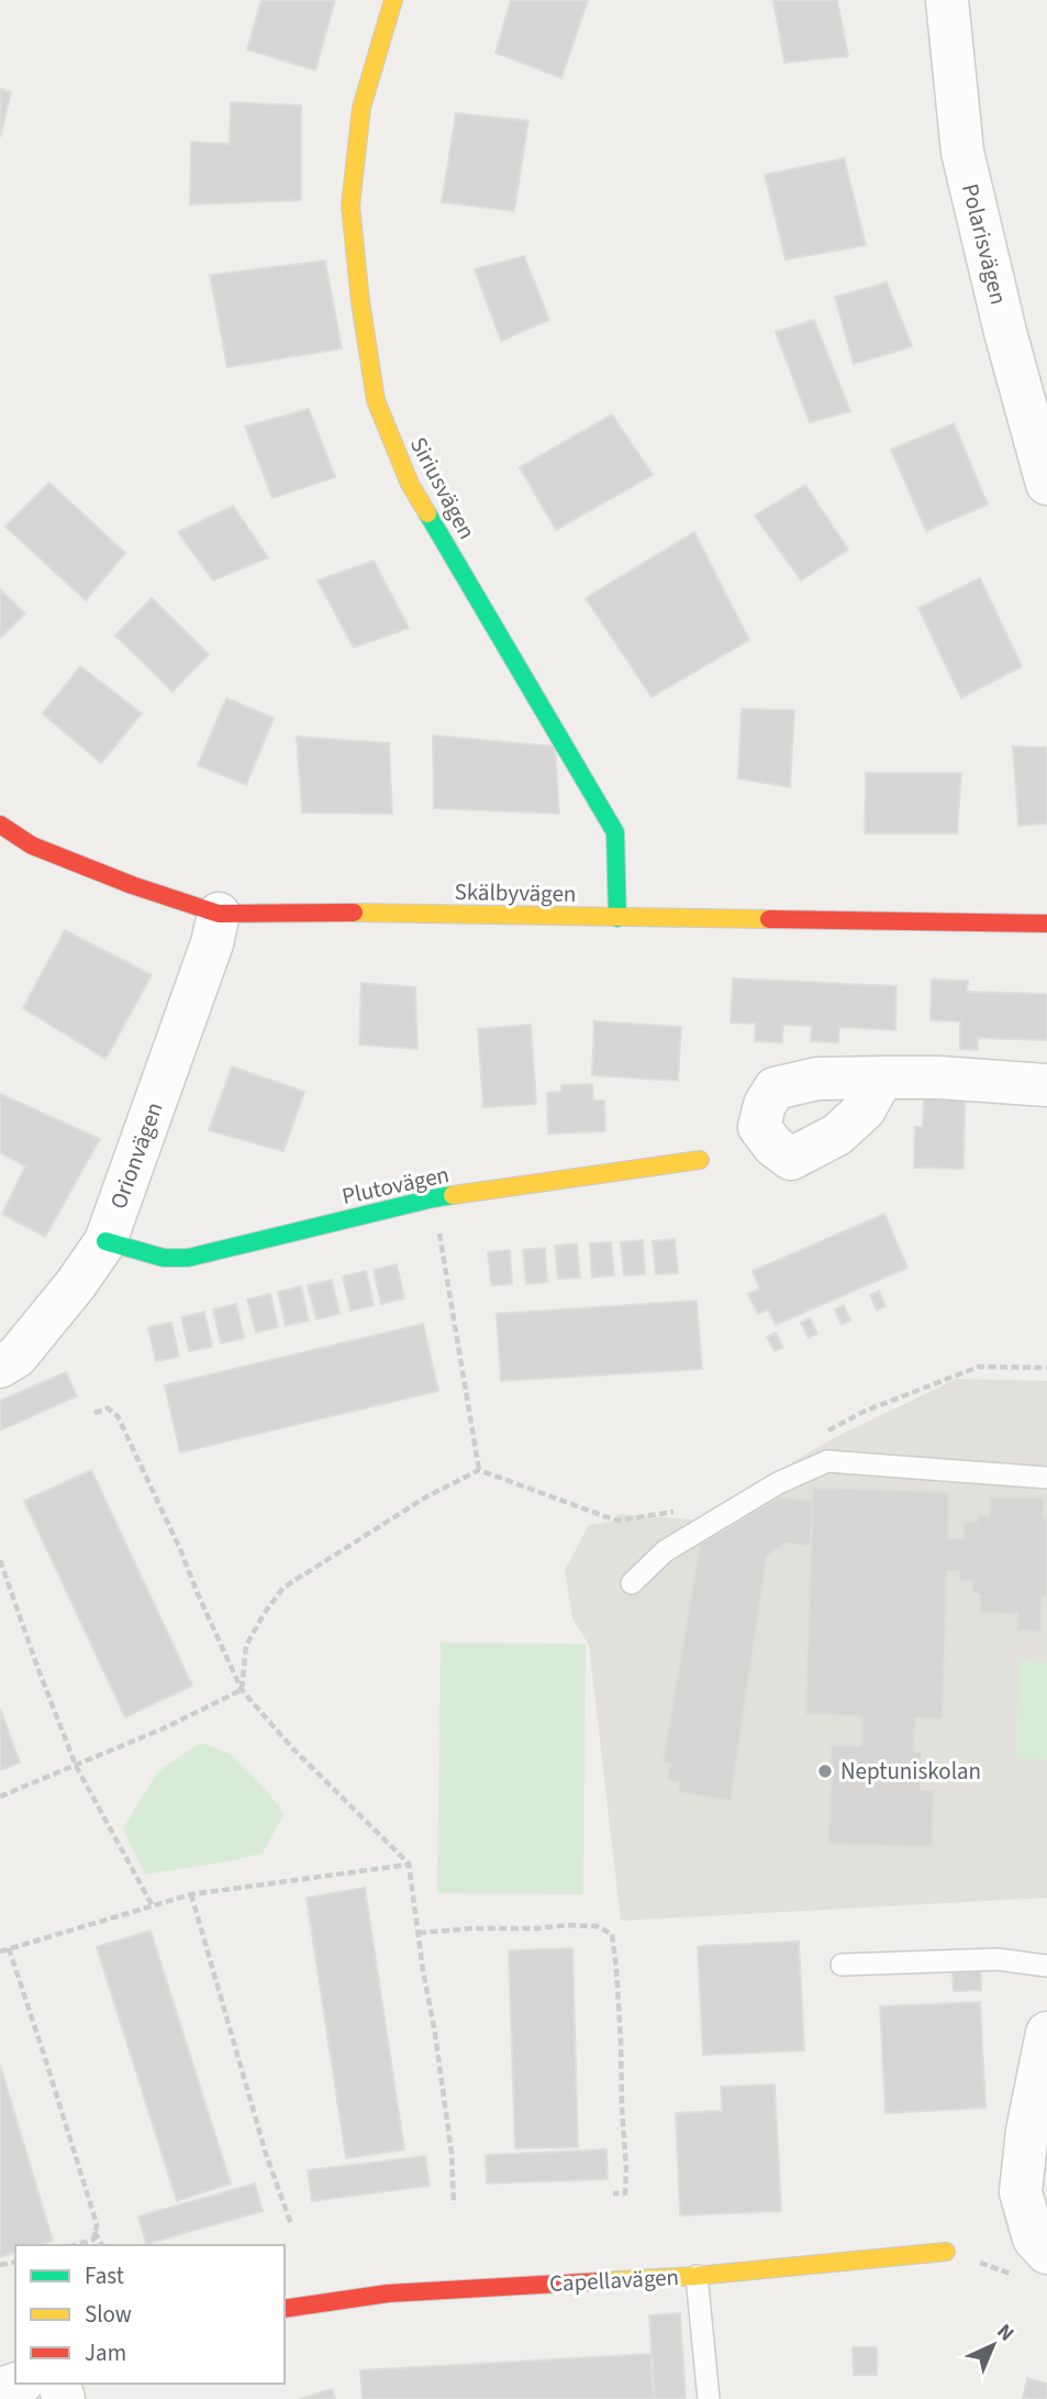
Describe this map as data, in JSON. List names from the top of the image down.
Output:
{
  "streets": {
    "street": [
      "Polarisvägen",
      "Siriusvägen",
      "Skälbyvägen",
      "Orionvägen",
      "Plutovägen",
      "Capellavägen"
    ]
  },
  "crossings": [
    ["Siriusvägen", "Skälbyvägen"],
    ["Skälbyvägen", "Orionvägen"],
    ["Orionvägen", "Plutovägen"]
  ],
  "places": ["Neptuniskolan"],
  "legend": ["Fast", "Slow", "Jam"],
  "north": "top right"
}
